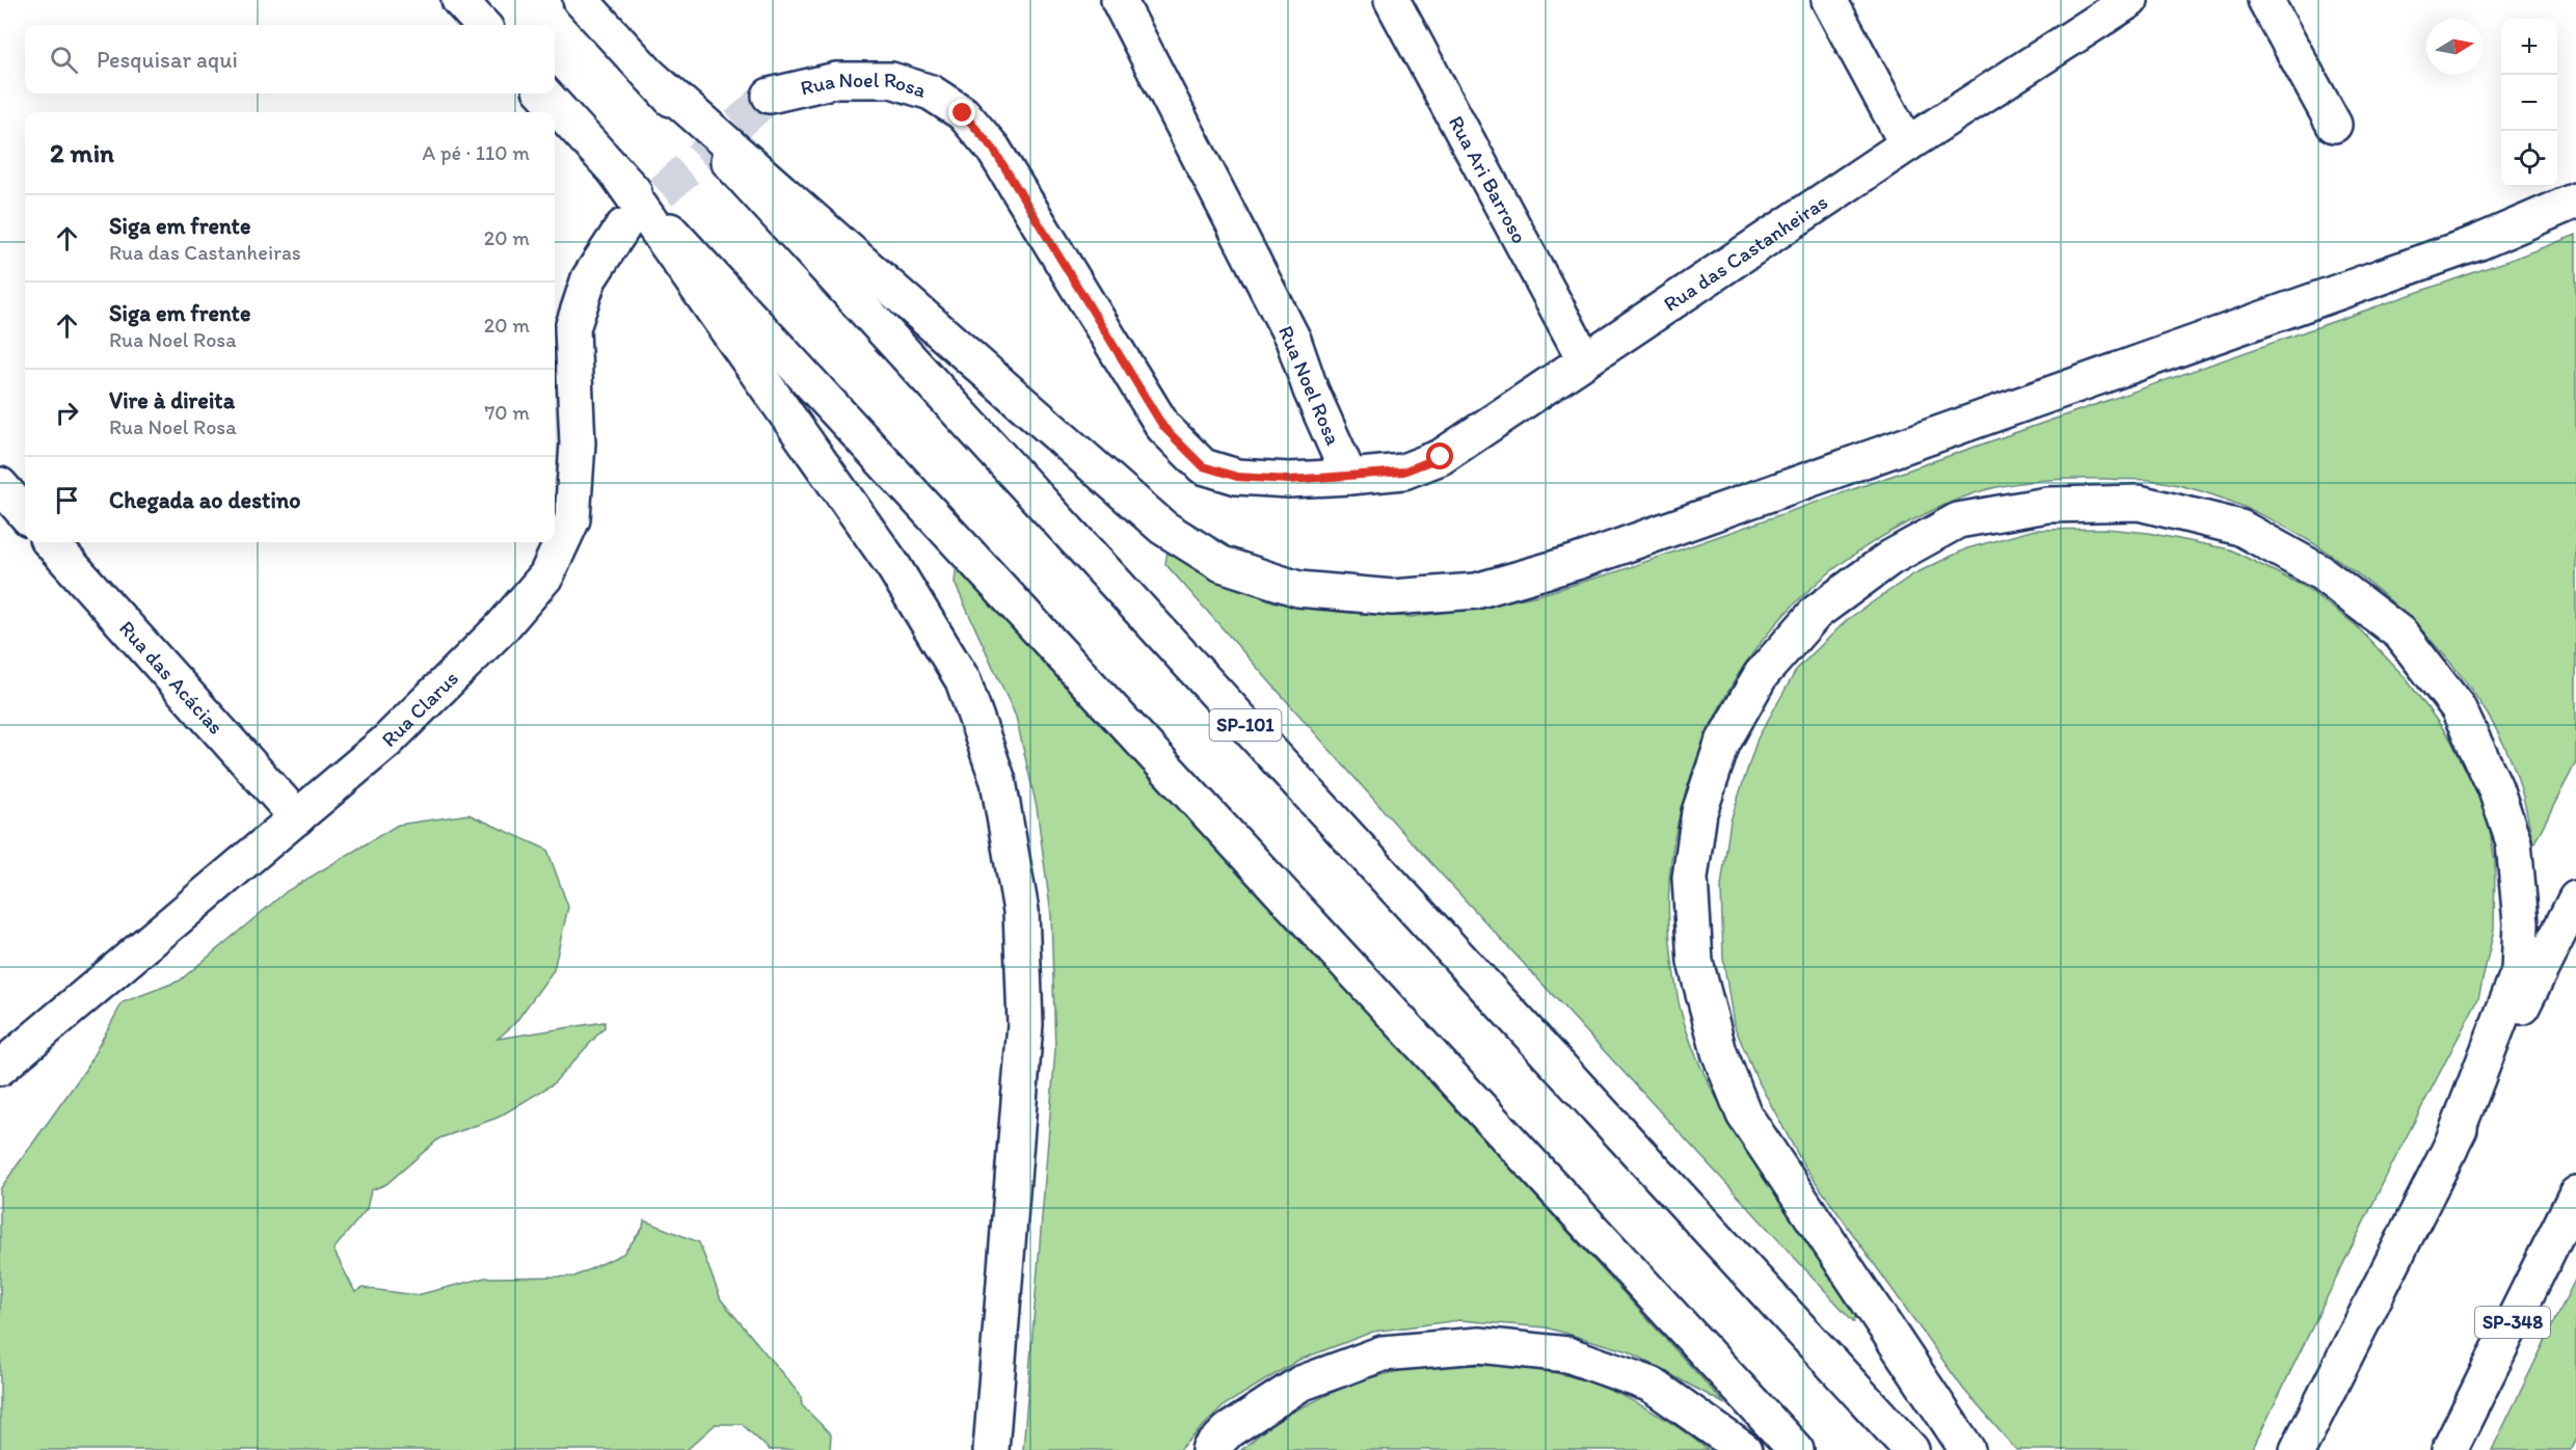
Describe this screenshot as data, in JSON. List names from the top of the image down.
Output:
{
  "streets": {
    "main road": [
      "Rua Noel Rosa",
      "Rua Ari Barroso",
      "Rua das Castanheiras",
      "Rua das Acácias",
      "Rua Clarus",
      "SP-101",
      "SP-348"
    ]
  },
  "crossings": [
    ["Rua Noel Rosa", "Rua das Castanheiras"],
    ["Rua Ari Barroso", "Rua das Castanheiras"],
    ["Rua das Acácias", "Rua Clarus"]
  ],
  "north": "right",
  "page": {
    "map_buttons": ["+", "−"],
    "search": "Pesquisar aqui",
    "heading": ["2 min", "A pé · 110 m"],
    "list": [
      ["Siga em frente", "Rua das Castanheiras", "20 m"],
      ["Siga em frente", "Rua Noel Rosa", "20 m"],
      ["Vire à direita", "Rua Noel Rosa", "70 m"],
      "Chegada ao destino"
    ]
  }
}
